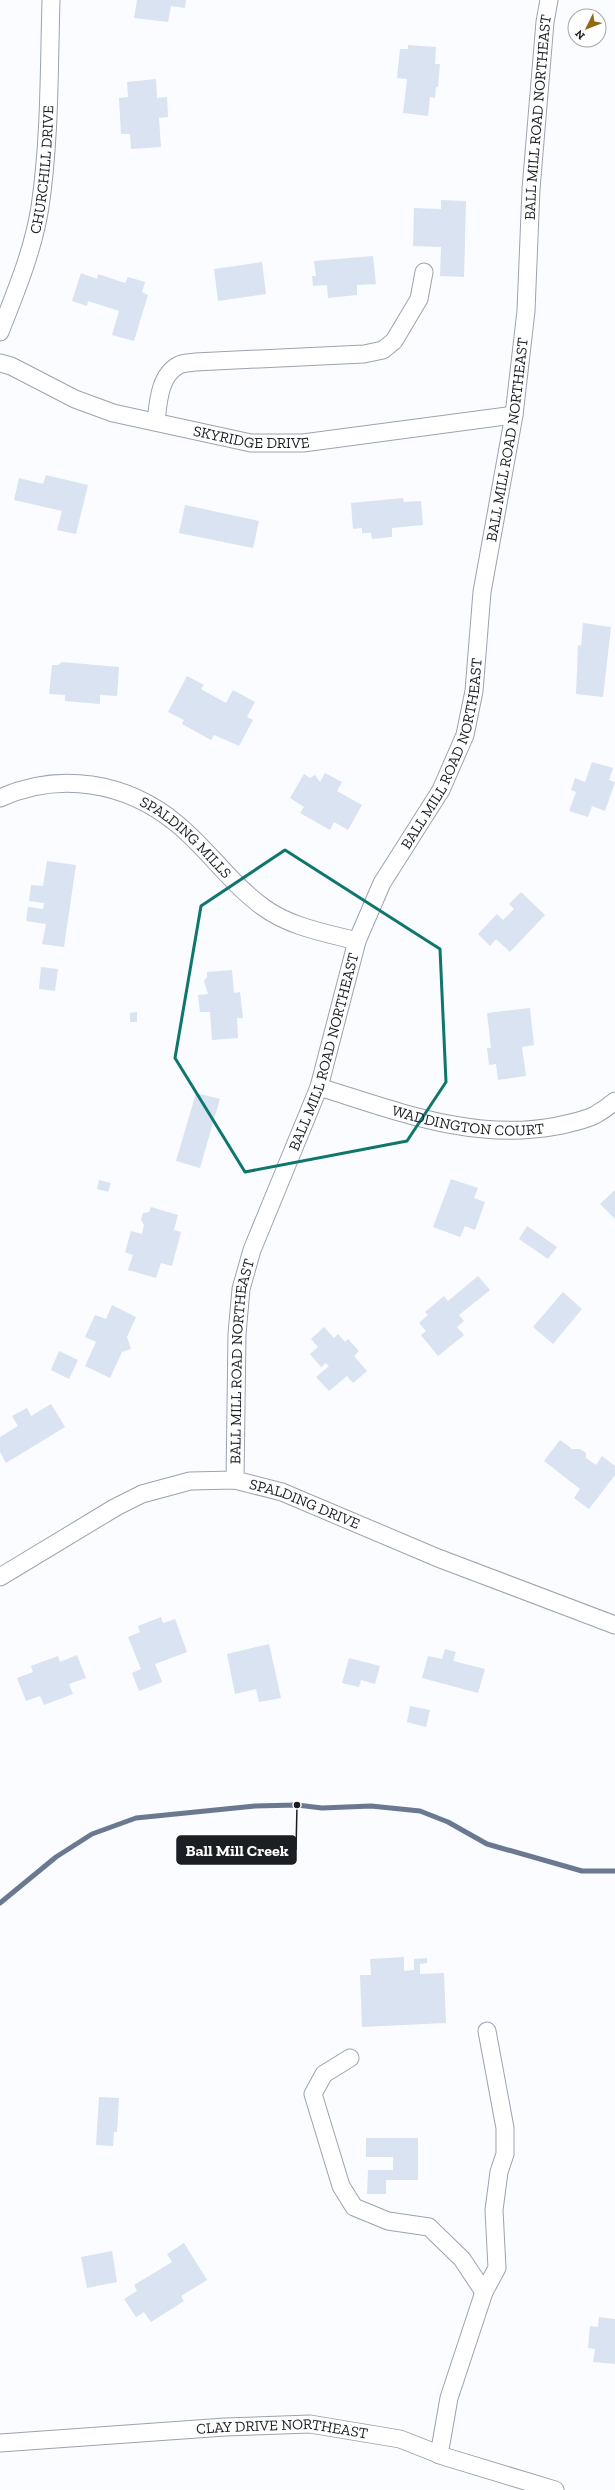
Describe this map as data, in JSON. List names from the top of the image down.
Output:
{
  "streets": {
    "street": [
      "BALL MILL ROAD NORTHEAST",
      "CHURCHILL DRIVE",
      "SKYRIDGE DRIVE",
      "SPALDING MILLS",
      "WADDINGTON COURT",
      "SPALDING DRIVE",
      "CLAY DRIVE NORTHEAST"
    ]
  },
  "crossings": [
    ["BALL MILL ROAD NORTHEAST", "SKYRIDGE DRIVE"],
    ["BALL MILL ROAD NORTHEAST", "SPALDING MILLS"],
    ["BALL MILL ROAD NORTHEAST", "WADDINGTON COURT"],
    ["BALL MILL ROAD NORTHEAST", "SPALDING DRIVE"]
  ],
  "places": ["Ball Mill Creek"],
  "north": "bottom left"
}
